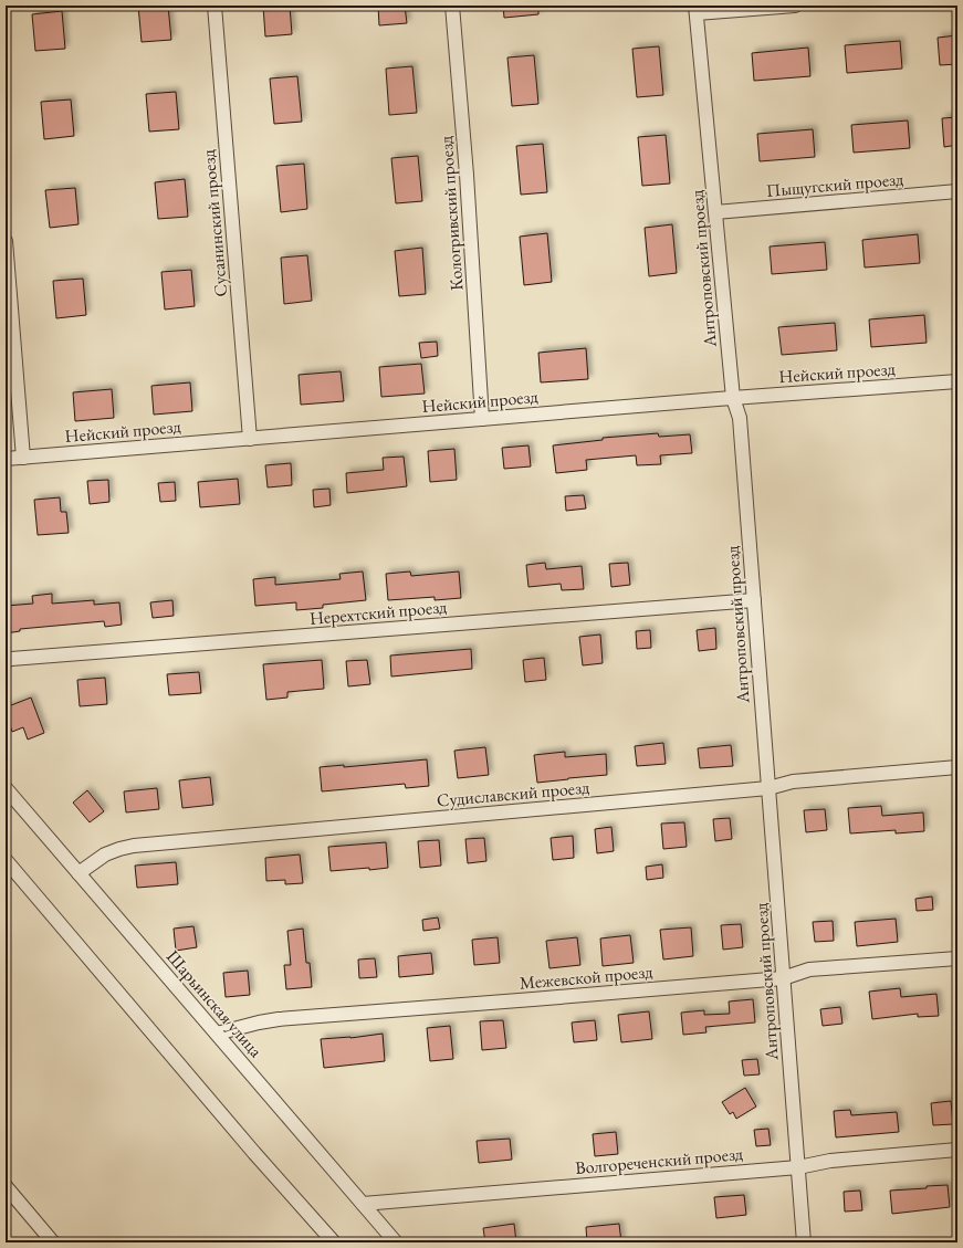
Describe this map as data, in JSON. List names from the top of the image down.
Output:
{
  "streets": {
    "street": [
      "Пыщугский проезд",
      "Кологривский проезд",
      "Сусанинский проезд",
      "Антроповский проезд",
      "Нейский проезд",
      "Нерехтский проезд",
      "Судиславский проезд",
      "Межевской проезд",
      "Шарьинская улица",
      "Волгореченский проезд"
    ]
  },
  "crossings": [
    ["Пыщугский проезд", "Антроповский проезд"],
    ["Кологривский проезд", "Нейский проезд"],
    ["Сусанинский проезд", "Нейский проезд"],
    ["Антроповский проезд", "Нейский проезд"],
    ["Антроповский проезд", "Нерехтский проезд"],
    ["Антроповский проезд", "Судиславский проезд"],
    ["Антроповский проезд", "Межевской проезд"],
    ["Антроповский проезд", "Волгореченский проезд"],
    ["Судиславский проезд", "Шарьинская улица"],
    ["Межевской проезд", "Шарьинская улица"],
    ["Шарьинская улица", "Волгореченский проезд"]
  ]
}
